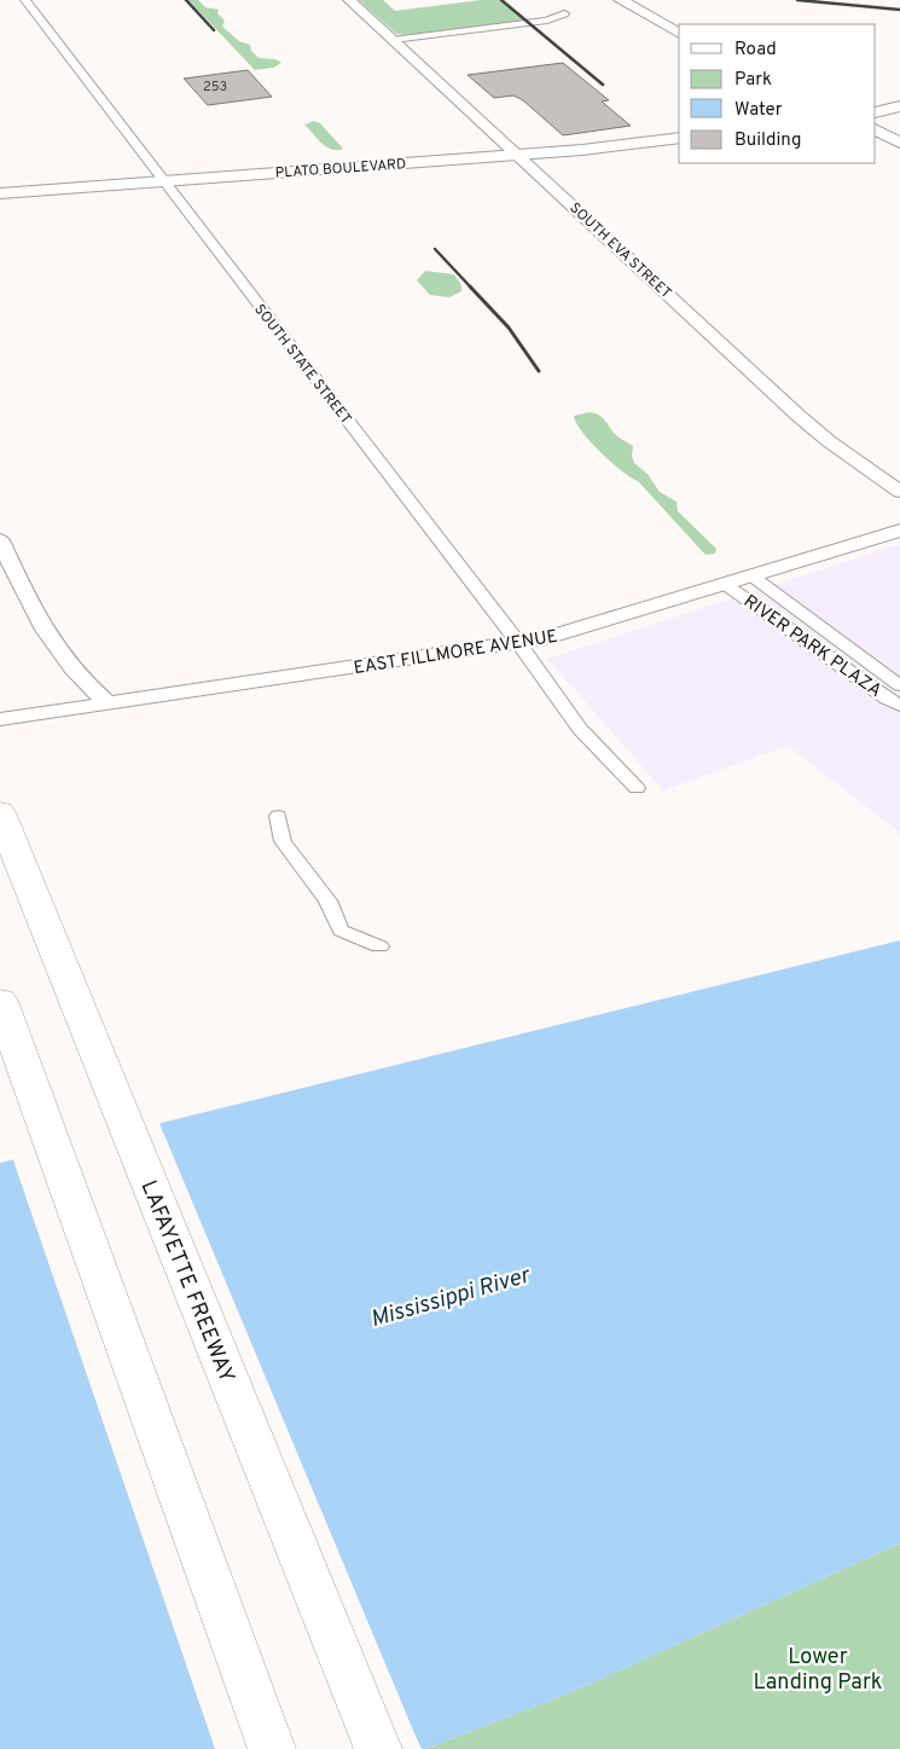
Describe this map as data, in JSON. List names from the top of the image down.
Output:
{
  "streets": {
    "highway": ["LAFAYETTE FREEWAY"],
    "main road": ["PLATO BOULEVARD"],
    "street": [
      "SOUTH EVA STREET",
      "SOUTH STATE STREET",
      "RIVER PARK PLAZA",
      "EAST FILLMORE AVENUE"
    ]
  },
  "crossings": [
    ["PLATO BOULEVARD", "SOUTH EVA STREET"],
    ["PLATO BOULEVARD", "SOUTH STATE STREET"],
    ["SOUTH STATE STREET", "EAST FILLMORE AVENUE"],
    ["RIVER PARK PLAZA", "EAST FILLMORE AVENUE"]
  ],
  "water": ["Mississippi River"],
  "parks": ["Lower Landing Park"],
  "house_numbers": ["253"],
  "legend": [
    "Road",
    "Park",
    "Water",
    "Building"
  ]
}
